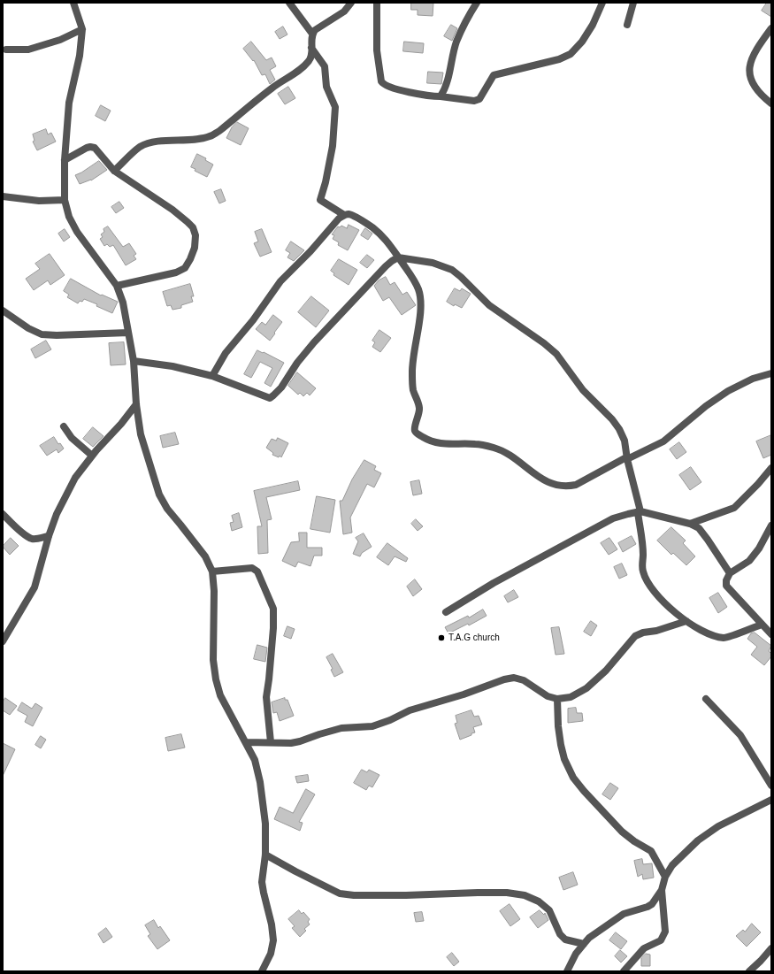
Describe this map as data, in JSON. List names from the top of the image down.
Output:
{
  "places": ["T.A.G church"]
}
